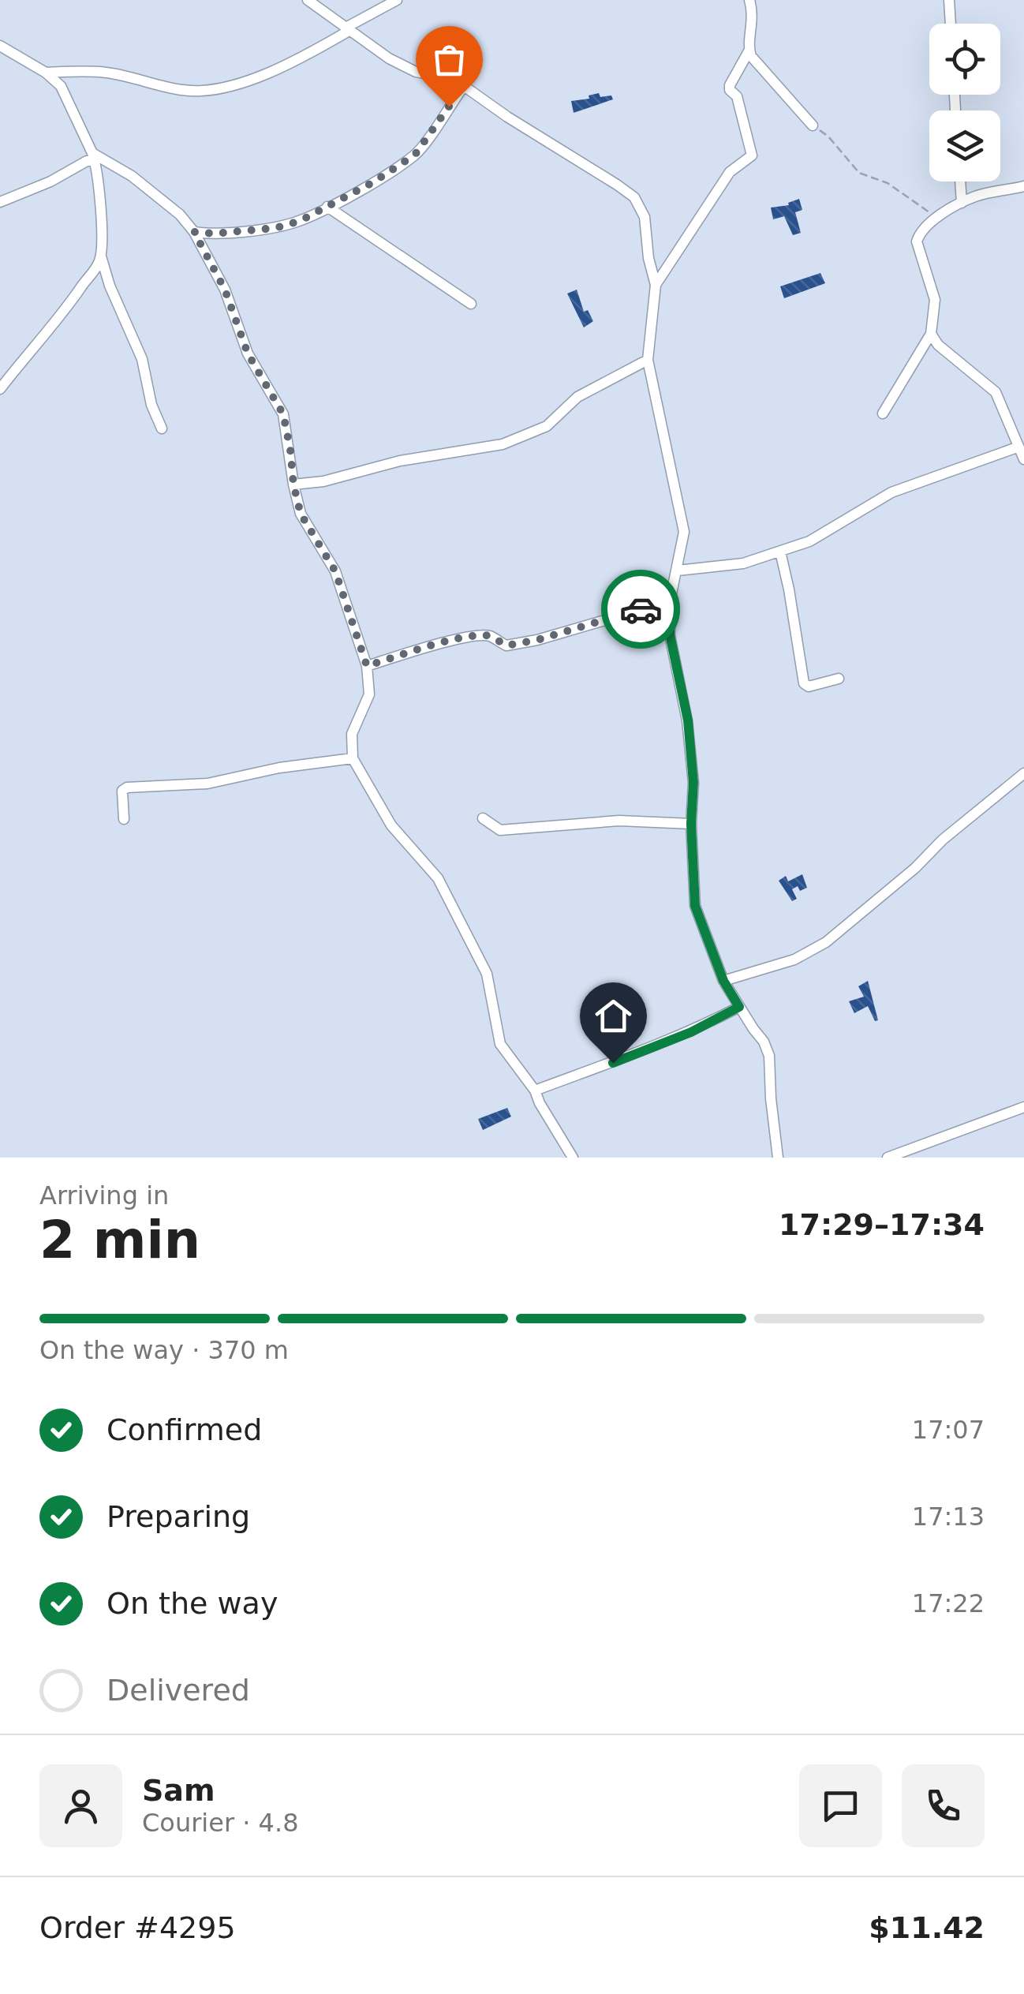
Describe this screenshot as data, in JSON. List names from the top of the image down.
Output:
{
  "page": {
    "heading": ["2 min", "Arriving in", "17:29–17:34"],
    "panel": [
      "Sam",
      "Courier · 4.8",
      "Order #4295",
      "$11.42"
    ],
    "bar": "On the way · 370 m",
    "list": [
      ["Confirmed", "17:07"],
      ["Preparing", "17:13"],
      ["On the way", "17:22"],
      "Delivered"
    ]
  }
}
